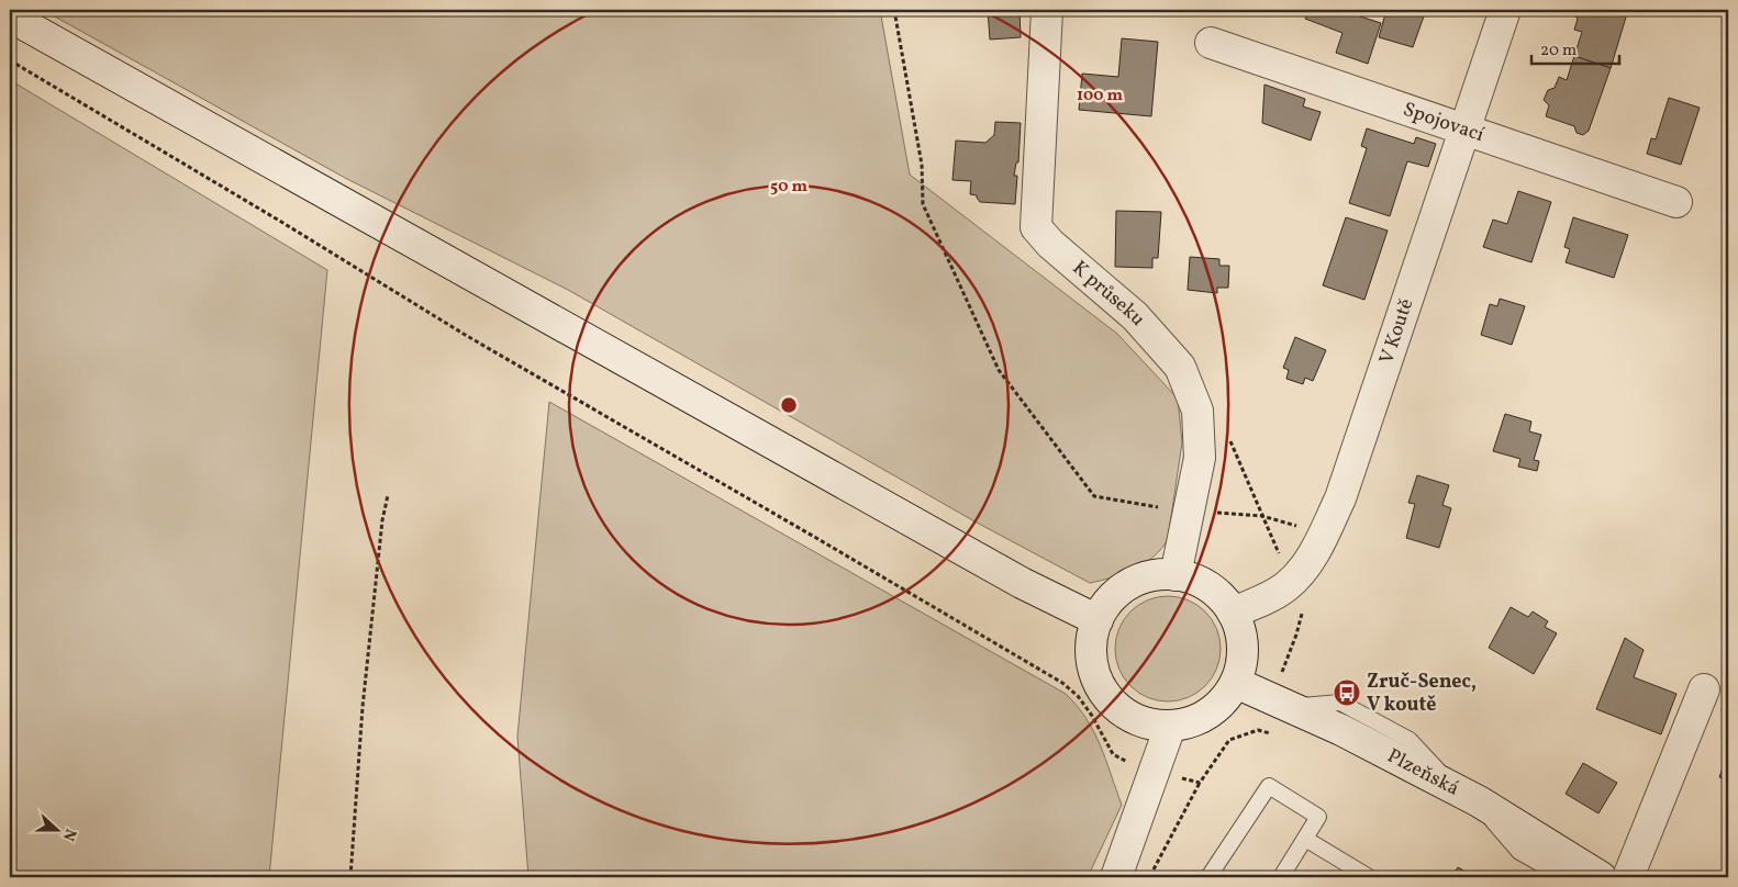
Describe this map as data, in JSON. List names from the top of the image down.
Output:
{
  "streets": {
    "street": [
      "Spojovací",
      "K průseku",
      "V Koutě",
      "Plzeňská"
    ]
  },
  "crossings": [
    ["Spojovací", "V Koutě"],
    ["K průseku", "V Koutě"],
    ["K průseku", "Plzeňská"],
    ["V Koutě", "Plzeňská"]
  ],
  "places": {
    "bus stop": ["Zruč-Senec, V koutě"]
  },
  "scale_bar": "20 m",
  "north": "right",
  "rings": ["100 m", "50 m"]
}
